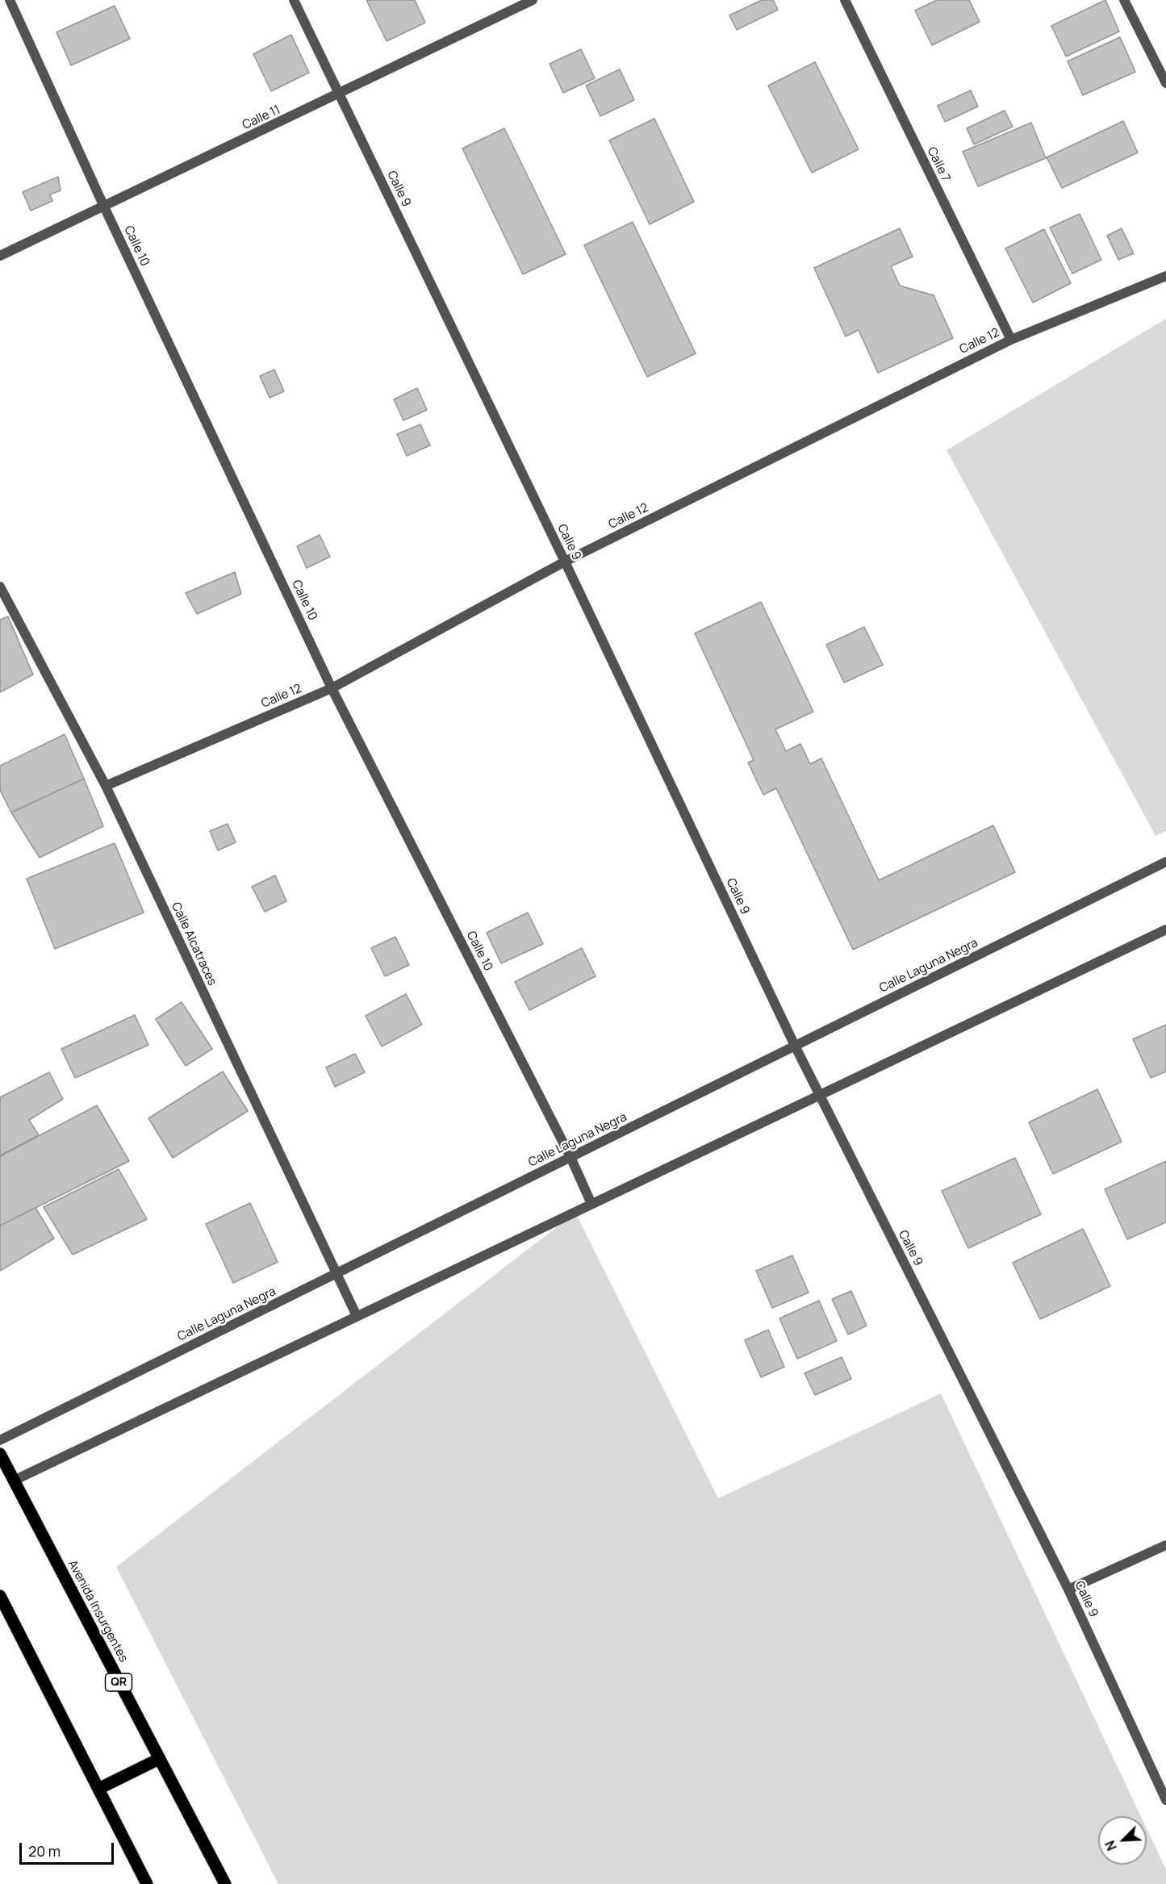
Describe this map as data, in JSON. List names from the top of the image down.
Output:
{
  "streets": {
    "main road": ["Avenida Insurgentes", "QR"],
    "street": [
      "Calle 11",
      "Calle 7",
      "Calle 9",
      "Calle 10",
      "Calle 12",
      "Calle Alcatraces",
      "Calle Laguna Negra"
    ]
  },
  "crossings": [
    ["Calle 11", "Calle 9"],
    ["Calle 11", "Calle 10"],
    ["Calle 7", "Calle 12"],
    ["Calle 9", "Calle 12"],
    ["Calle 9", "Calle Laguna Negra"],
    ["Calle 10", "Calle 12"],
    ["Calle 10", "Calle Laguna Negra"],
    ["Calle 12", "Calle Alcatraces"],
    ["Calle Alcatraces", "Calle Laguna Negra"]
  ],
  "scale_bar": "20 m",
  "north": "bottom left"
}
